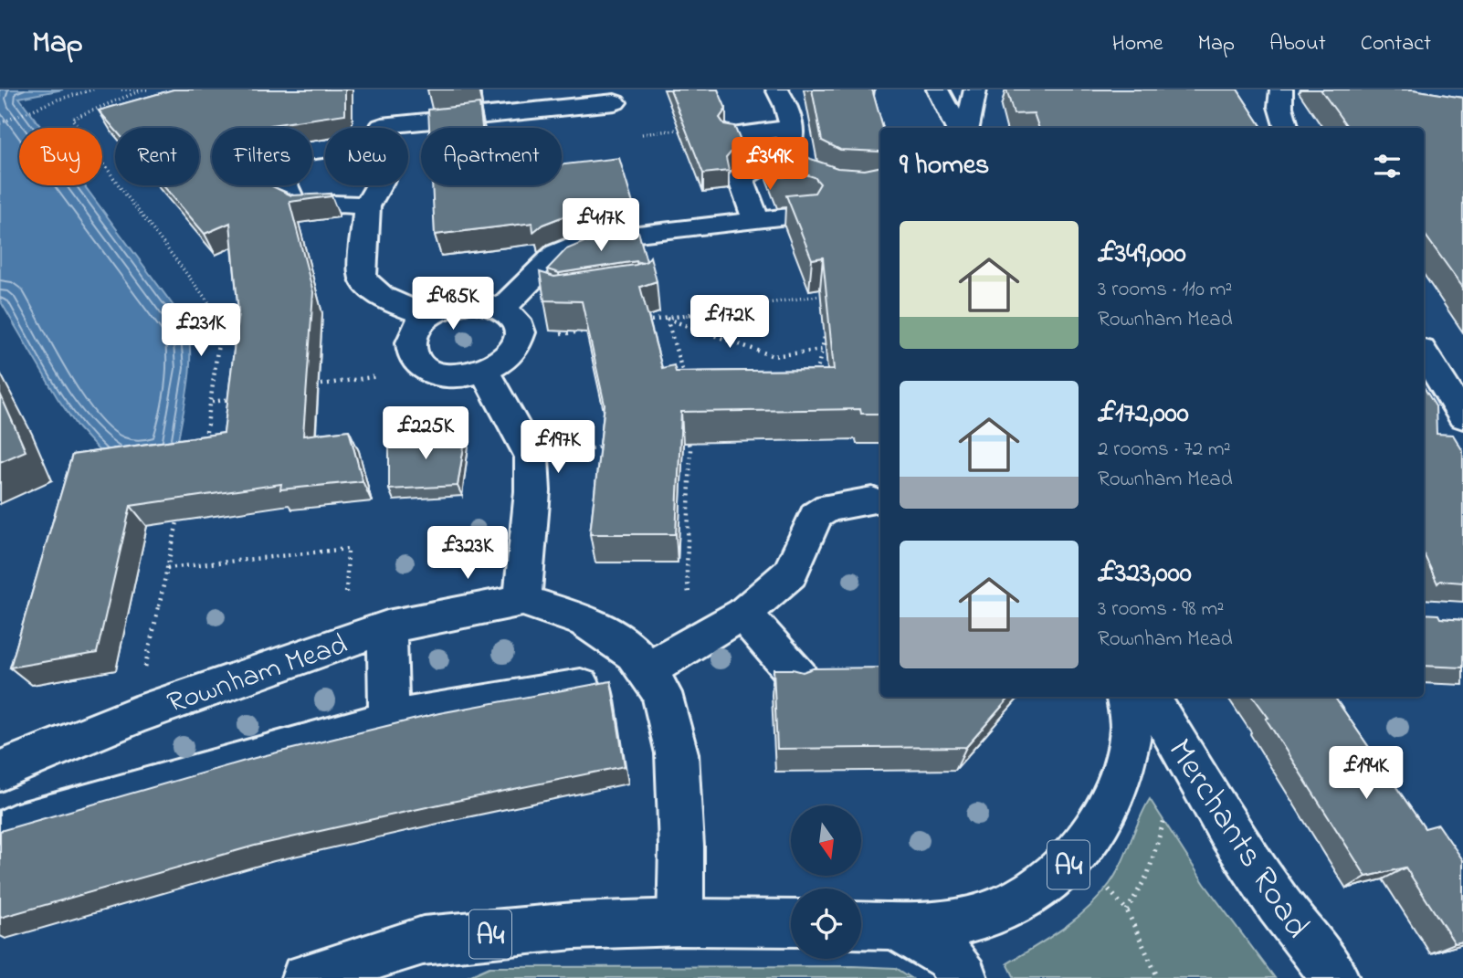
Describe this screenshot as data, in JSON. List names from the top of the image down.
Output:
{
  "streets": {
    "street": ["Rownham Mead", "Merchants Road", "A4"]
  },
  "crossings": [
    ["Rownham Mead", "A4"]
  ],
  "north": "bottom",
  "page": {
    "header": "Map",
    "nav": [
      "Home",
      "Map",
      "About",
      "Contact"
    ],
    "chip": [
      "Buy",
      "Rent",
      "Filters",
      "New",
      "Apartment"
    ],
    "heading": "9 homes",
    "price": [
      "£349K",
      "£417K",
      "£485K",
      "£172K",
      "£231K",
      "£225K",
      "£197K",
      "£323K",
      "£194K"
    ],
    "list": [
      {
        "name": "£349,000",
        "note": "3 rooms · 110 m² · Rownham Mead"
      },
      {
        "name": "£172,000",
        "note": "2 rooms · 72 m² · Rownham Mead"
      },
      {
        "name": "£323,000",
        "note": "3 rooms · 98 m² · Rownham Mead"
      }
    ]
  }
}
